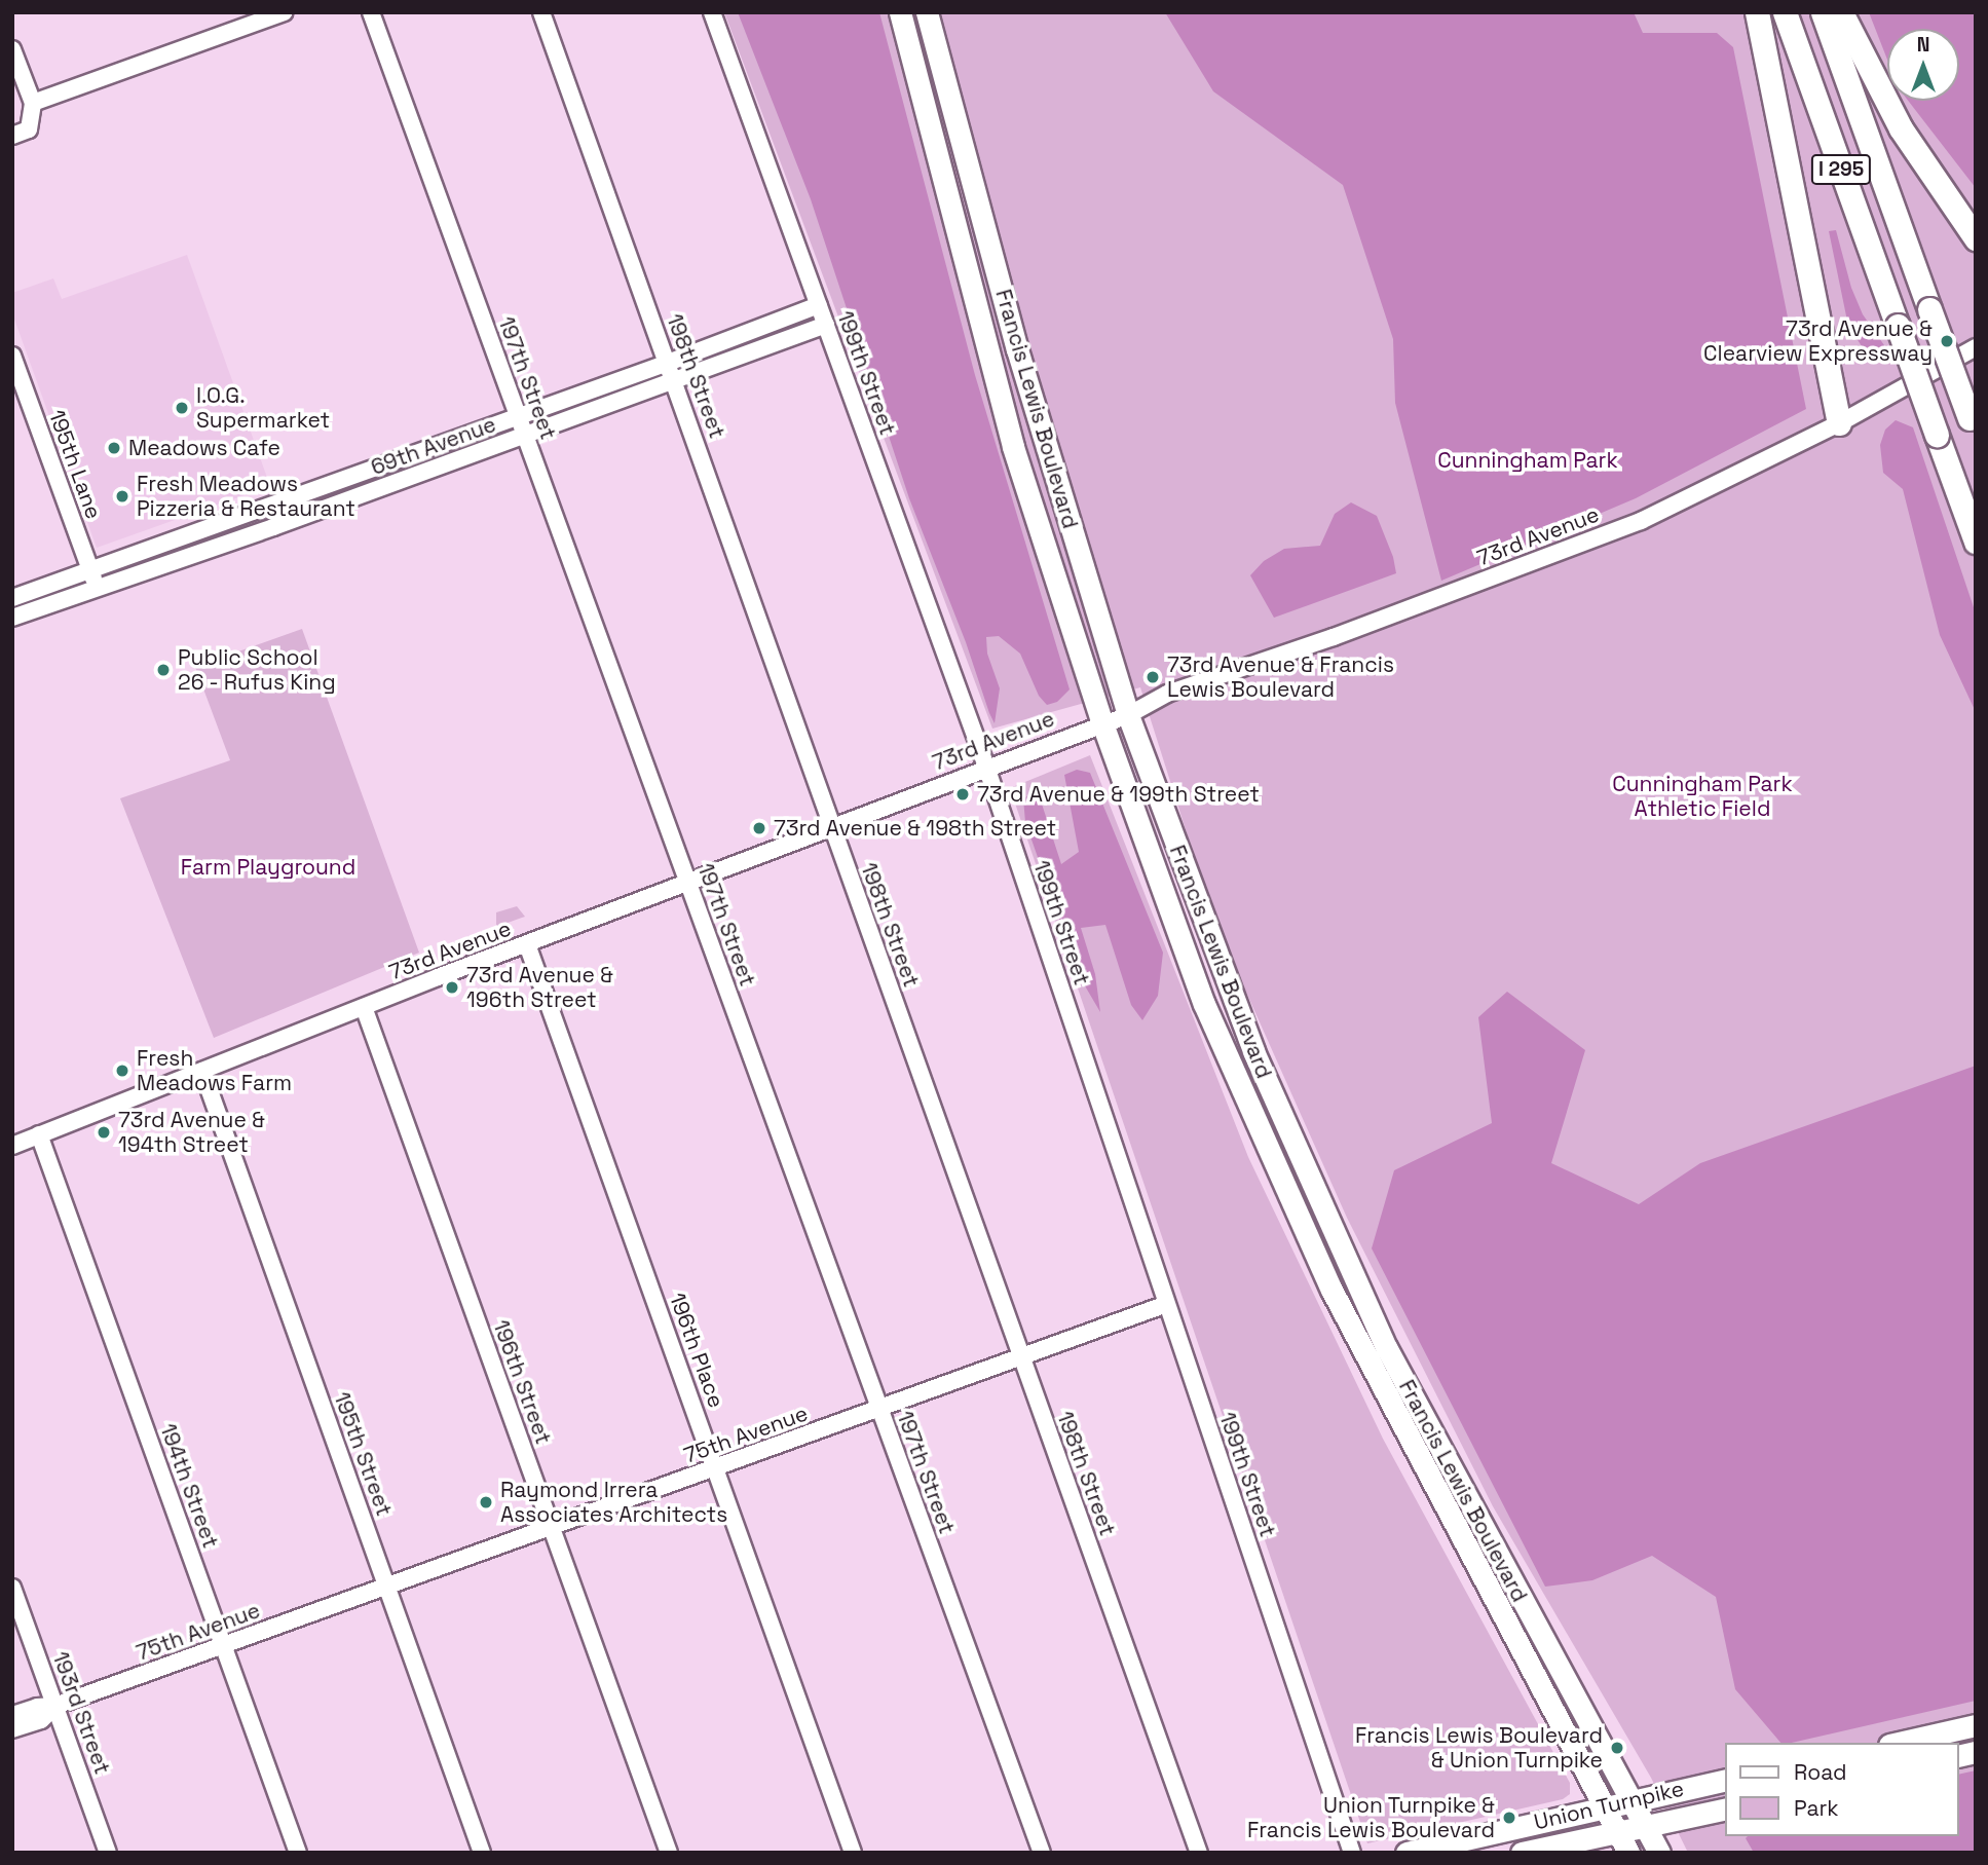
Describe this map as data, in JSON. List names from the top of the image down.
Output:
{
  "streets": {
    "highway": ["I 295"],
    "main road": ["Francis Lewis Boulevard", "Union Turnpike"],
    "street": [
      "199th Street",
      "198th Street",
      "197th Street",
      "69th Avenue",
      "195th Lane",
      "73rd Avenue",
      "196th Place",
      "196th Street",
      "75th Avenue",
      "195th Street",
      "194th Street",
      "193rd Street"
    ]
  },
  "crossings": [
    ["199th Street", "69th Avenue"],
    ["199th Street", "73rd Avenue"],
    ["199th Street", "75th Avenue"],
    ["198th Street", "69th Avenue"],
    ["198th Street", "73rd Avenue"],
    ["198th Street", "75th Avenue"],
    ["197th Street", "69th Avenue"],
    ["197th Street", "73rd Avenue"],
    ["197th Street", "75th Avenue"],
    ["Francis Lewis Boulevard", "73rd Avenue"],
    ["Francis Lewis Boulevard", "Union Turnpike"],
    ["69th Avenue", "195th Lane"],
    ["73rd Avenue", "196th Place"],
    ["73rd Avenue", "196th Street"],
    ["73rd Avenue", "195th Street"],
    ["73rd Avenue", "194th Street"],
    ["196th Place", "75th Avenue"],
    ["196th Street", "75th Avenue"],
    ["75th Avenue", "195th Street"],
    ["75th Avenue", "194th Street"],
    ["75th Avenue", "193rd Street"]
  ],
  "parks": ["Cunningham Park", "Cunningham Park Athletic Field", "Farm Playground"],
  "places": [
    "73rd Avenue & Clearview Expressway",
    "I.O.G. Supermarket",
    "Meadows Cafe",
    "Fresh Meadows Pizzeria & Restaurant",
    "Public School 26 - Rufus King",
    "73rd Avenue & Francis Lewis Boulevard",
    "73rd Avenue & 199th Street",
    "73rd Avenue & 198th Street",
    "73rd Avenue & 196th Street",
    "Fresh Meadows Farm",
    "73rd Avenue & 194th Street",
    "Raymond Irrera Associates Architects",
    "Francis Lewis Boulevard & Union Turnpike",
    "Union Turnpike & Francis Lewis Boulevard"
  ],
  "legend": ["Road", "Park"],
  "north": "top"
}
